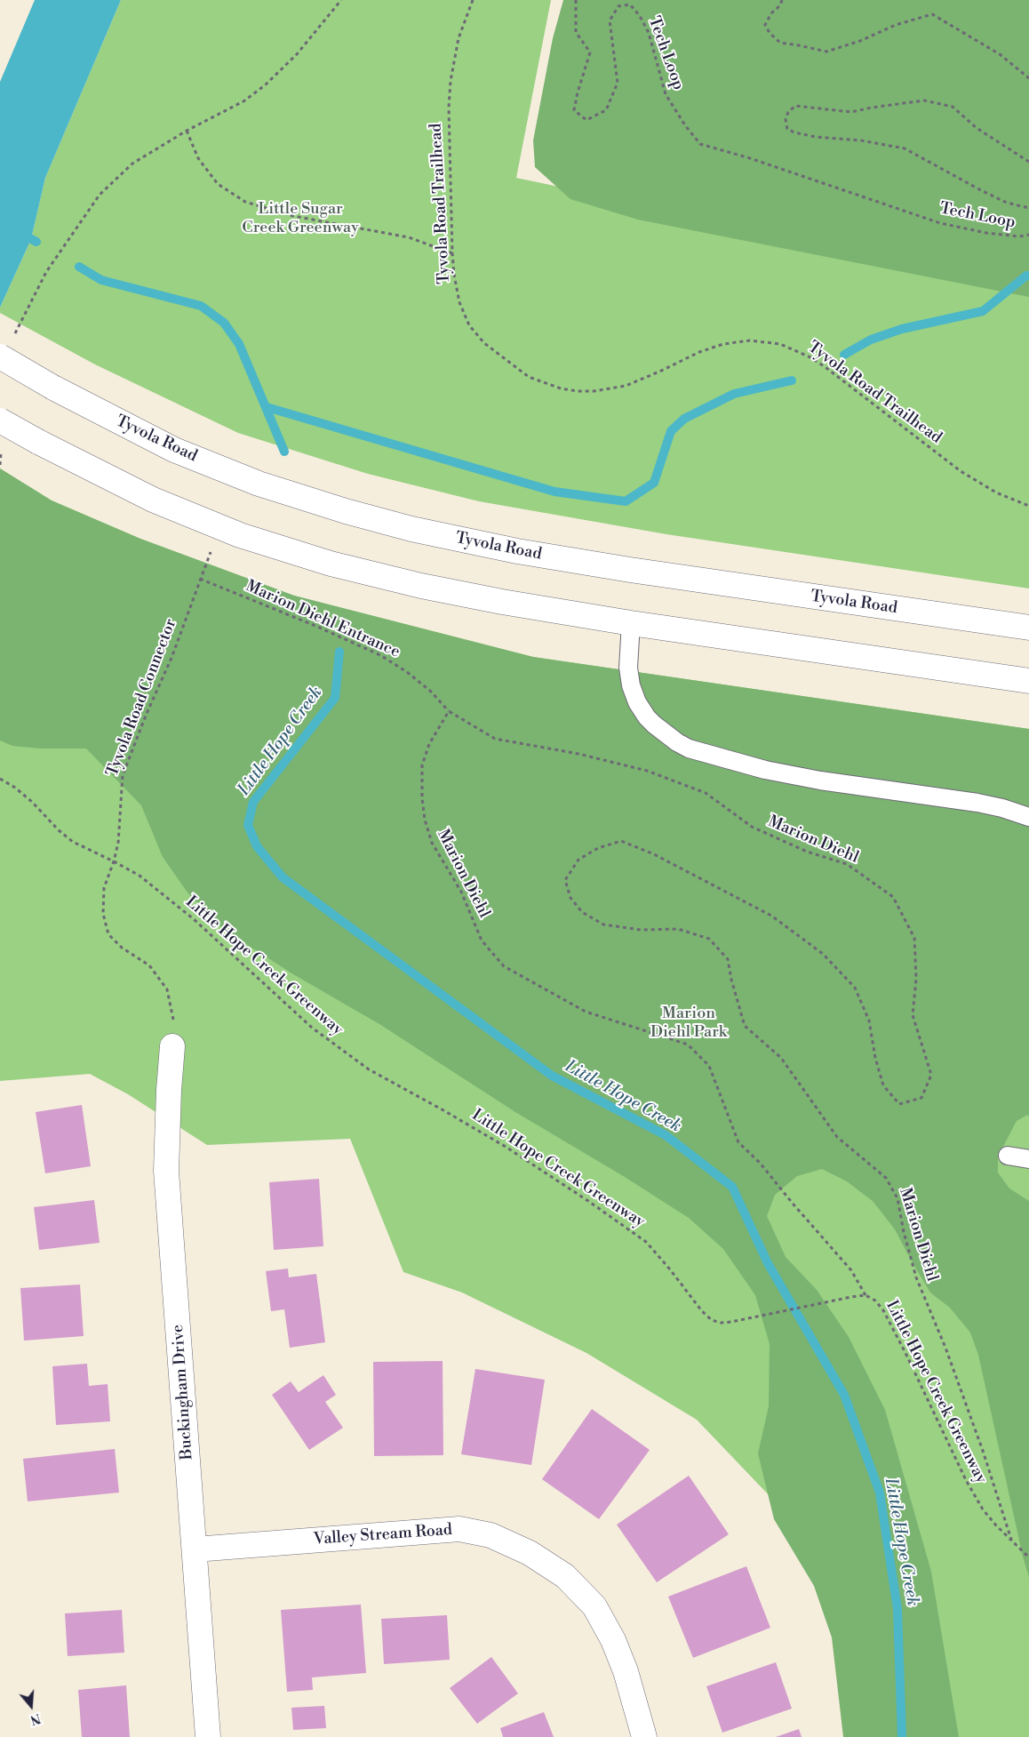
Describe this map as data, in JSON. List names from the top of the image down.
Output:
{
  "streets": {
    "main road": ["Tyvola Road", "Buckingham Drive", "Valley Stream Road"],
    "path": [
      "Tech Loop",
      "Tyvola Road Trailhead",
      "Marion Diehl Entrance",
      "Tyvola Road Connector",
      "Marion Diehl",
      "Little Hope Creek Greenway"
    ]
  },
  "crossings": [
    ["Marion Diehl Entrance", "Tyvola Road Connector"],
    ["Marion Diehl Entrance", "Marion Diehl"],
    ["Tyvola Road Connector", "Little Hope Creek Greenway"],
    ["Tyvola Road Connector", "Buckingham Drive"],
    ["Marion Diehl", "Little Hope Creek Greenway"],
    ["Buckingham Drive", "Valley Stream Road"]
  ],
  "water": ["Little Hope Creek"],
  "parks": ["Little Sugar Creek Greenway", "Marion Diehl Park"],
  "north": "bottom"
}
